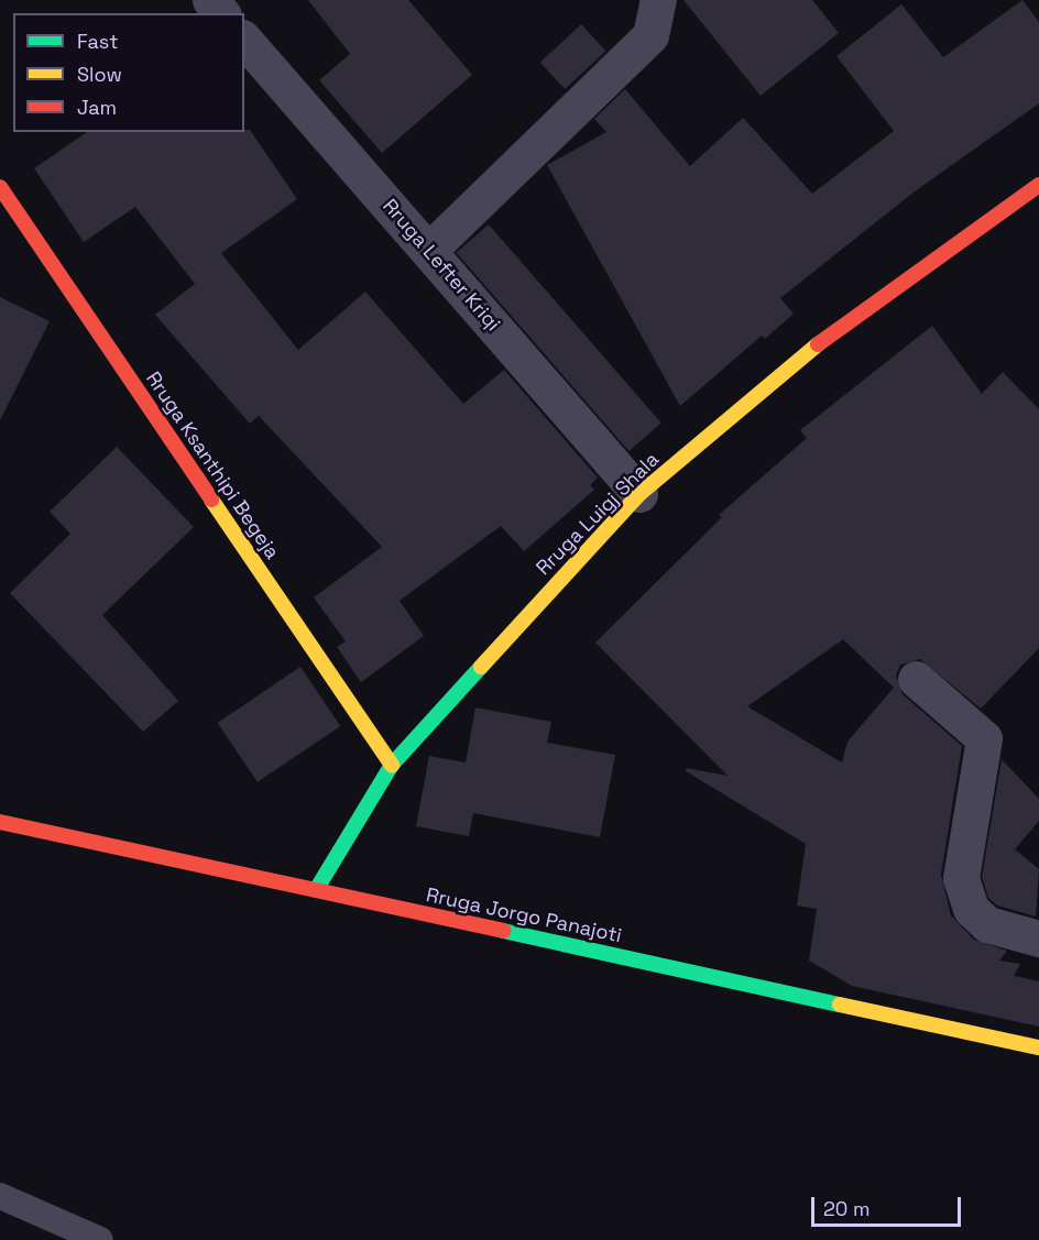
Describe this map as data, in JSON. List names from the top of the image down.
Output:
{
  "streets": {
    "street": [
      "Rruga Lefter Kriqi",
      "Rruga Ksanthipi Begeja",
      "Rruga Luigj Shala",
      "Rruga Jorgo Panajoti"
    ]
  },
  "crossings": [
    ["Rruga Lefter Kriqi", "Rruga Luigj Shala"],
    ["Rruga Ksanthipi Begeja", "Rruga Luigj Shala"],
    ["Rruga Luigj Shala", "Rruga Jorgo Panajoti"]
  ],
  "legend": ["Fast", "Slow", "Jam"],
  "scale_bar": "20 m"
}
